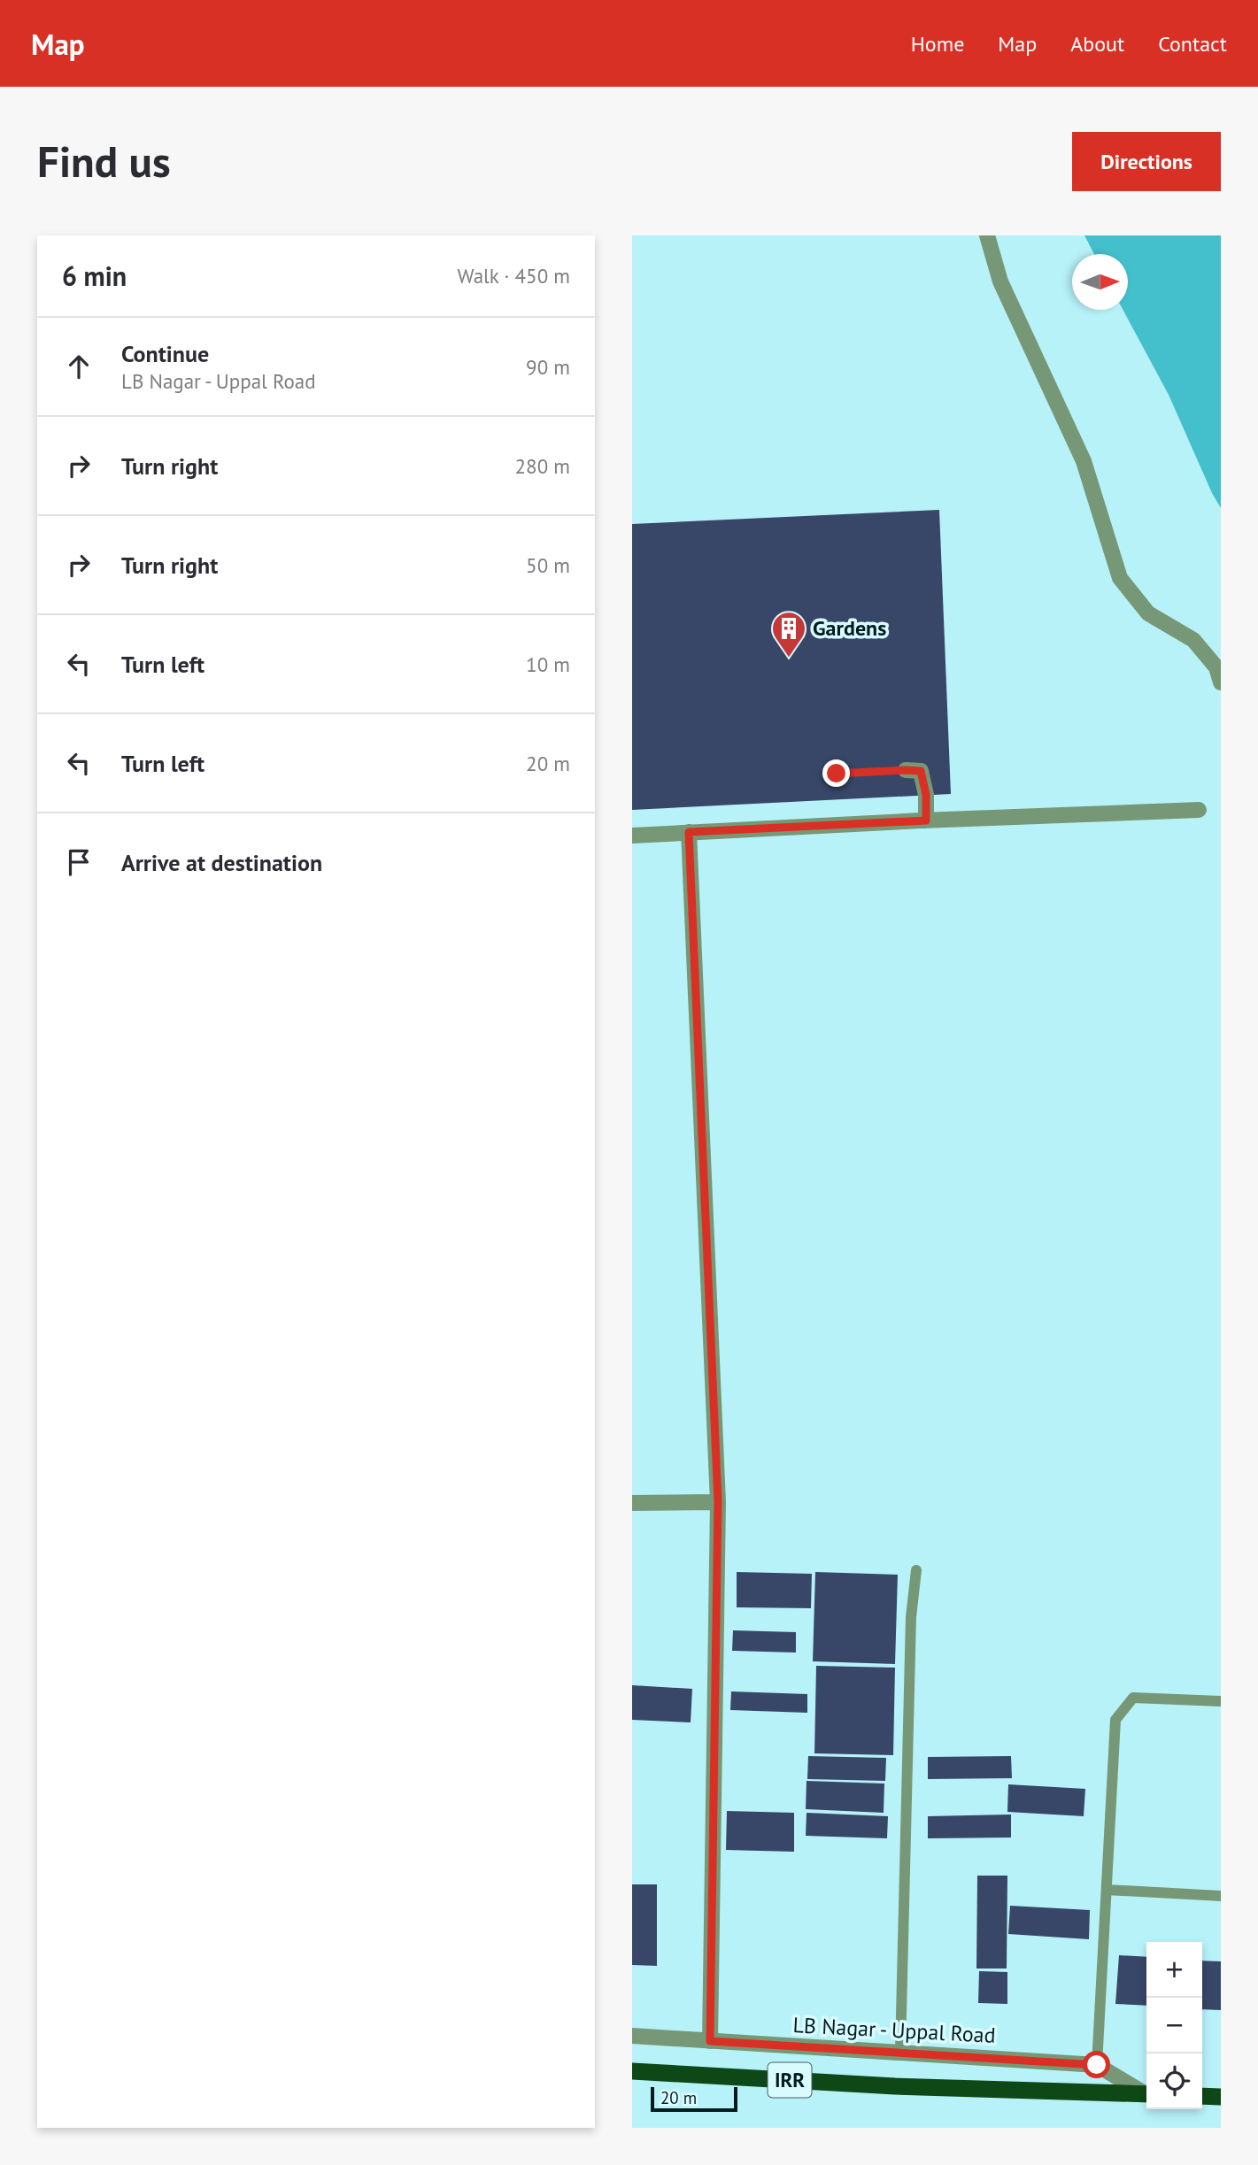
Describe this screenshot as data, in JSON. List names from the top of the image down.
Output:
{
  "streets": {
    "highway": ["IRR"],
    "street": ["LB Nagar - Uppal Road"]
  },
  "places": {
    "building": ["Gardens"]
  },
  "scale_bar": "20 m",
  "north": "right",
  "page": {
    "header": "Map",
    "nav": [
      "Home",
      "Map",
      "About",
      "Contact"
    ],
    "buttons": "Directions",
    "title": "Find us",
    "heading": ["6 min", "Walk · 450 m"],
    "list": [
      ["Continue", "LB Nagar - Uppal Road", "90 m"],
      ["Turn right", "280 m"],
      ["Turn right", "50 m"],
      ["Turn left", "10 m"],
      ["Turn left", "20 m"],
      "Arrive at destination"
    ],
    "map_buttons": ["+", "−"],
    "scale": "20 m"
  }
}
